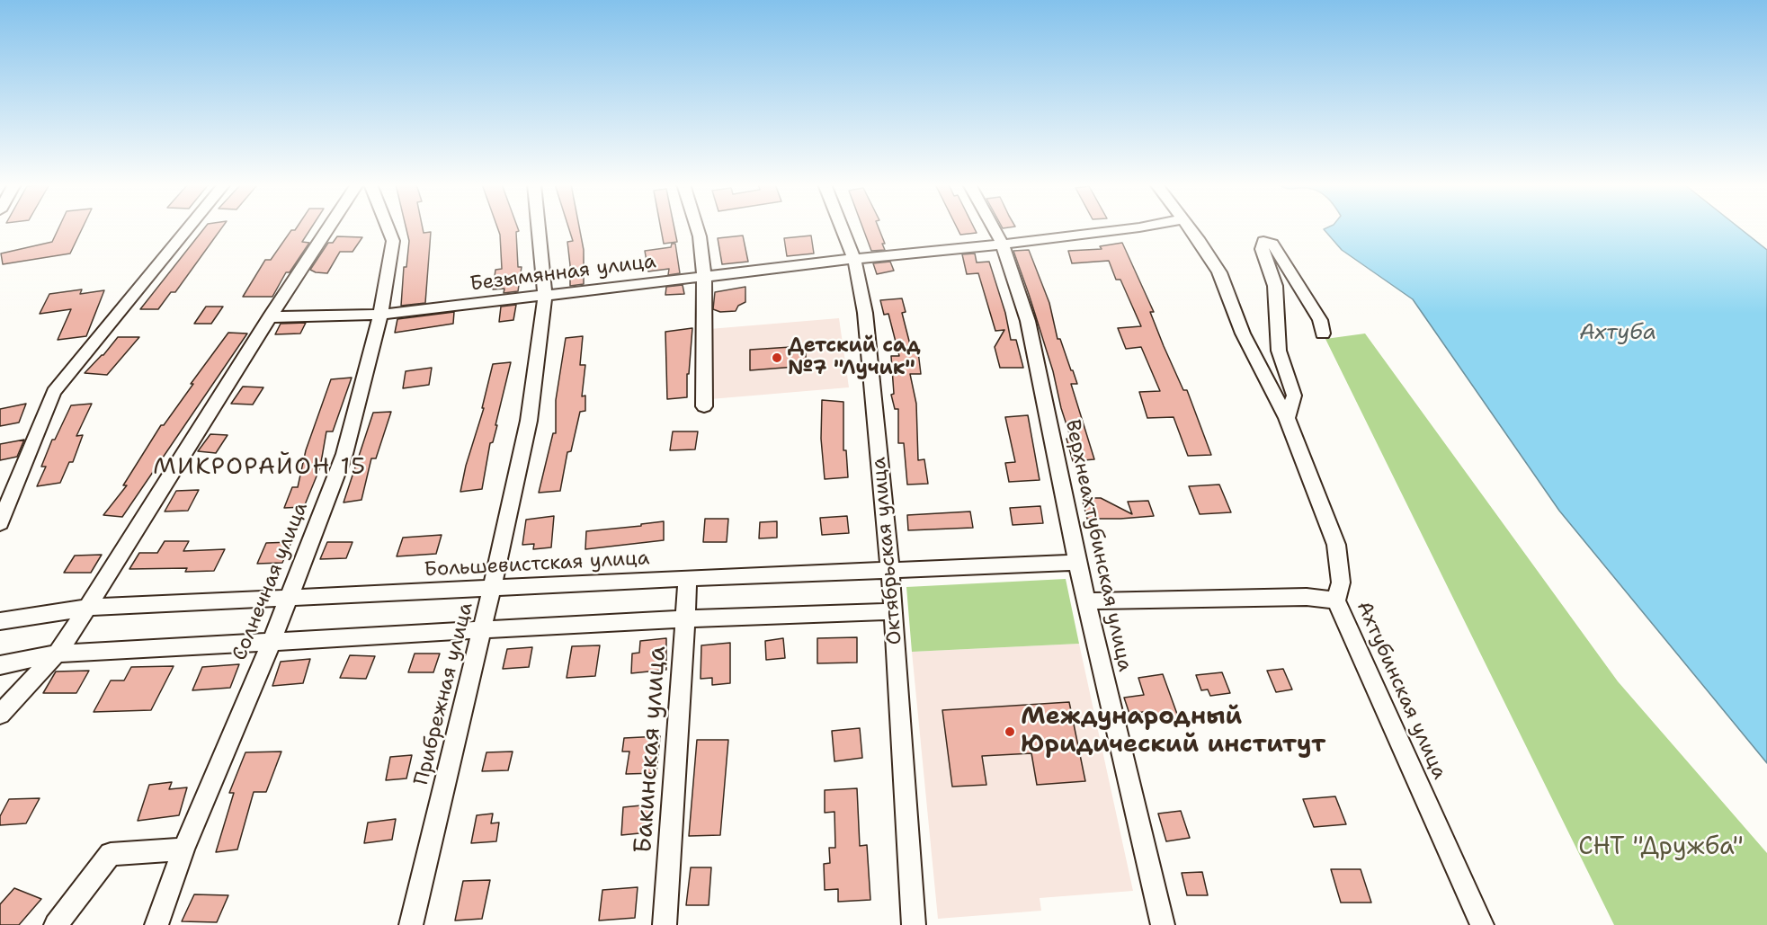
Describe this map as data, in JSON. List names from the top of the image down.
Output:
{
  "streets": {
    "street": [
      "Безымянная улица",
      "Верхнеахтубинская улица",
      "Октябрьская улица",
      "Большевистская улица",
      "Солнечная улица",
      "Ахтубинская улица",
      "Прибрежная улица",
      "Бакинская улица"
    ]
  },
  "crossings": [
    ["Безымянная улица", "Верхнеахтубинская улица"],
    ["Безымянная улица", "Октябрьская улица"],
    ["Безымянная улица", "Солнечная улица"],
    ["Безымянная улица", "Прибрежная улица"],
    ["Верхнеахтубинская улица", "Большевистская улица"],
    ["Октябрьская улица", "Большевистская улица"],
    ["Большевистская улица", "Солнечная улица"],
    ["Большевистская улица", "Прибрежная улица"],
    ["Большевистская улица", "Бакинская улица"]
  ],
  "districts": ["МИКРОРАЙОН 15"],
  "water": ["Ахтуба"],
  "parks": ["СНТ \"Дружба\""],
  "places": ["Детский сад №7 \"Лучик\"", "Международный Юридический институт"]
}
